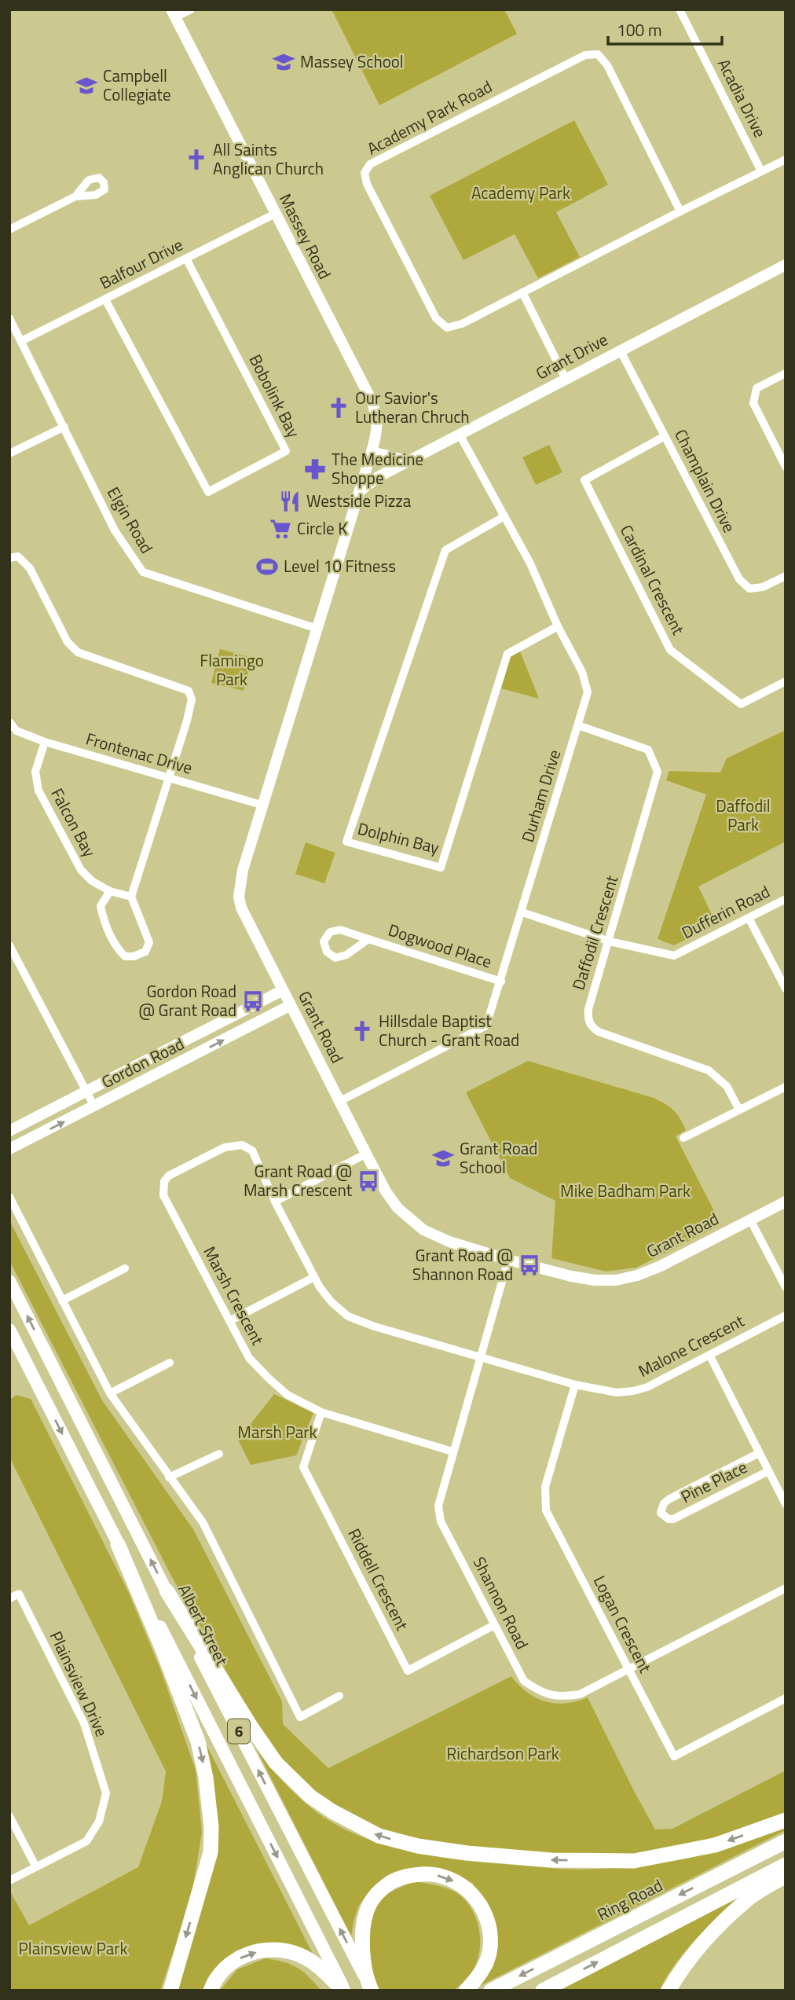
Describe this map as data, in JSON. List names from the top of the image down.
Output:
{
  "streets": {
    "highway": ["Ring Road"],
    "main road": ["Albert Street", "6"],
    "street": [
      "Acadia Drive",
      "Academy Park Road",
      "Massey Road",
      "Balfour Drive",
      "Grant Drive",
      "Bobolink Bay",
      "Champlain Drive",
      "Elgin Road",
      "Cardinal Crescent",
      "Frontenac Drive",
      "Durham Drive",
      "Falcon Bay",
      "Dolphin Bay",
      "Dufferin Road",
      "Daffodil Crescent",
      "Dogwood Place",
      "Grant Road",
      "Gordon Road",
      "Marsh Crescent",
      "Malone Crescent",
      "Pine Place",
      "Riddell Crescent",
      "Shannon Road",
      "Logan Crescent",
      "Plainsview Drive"
    ]
  },
  "crossings": [
    ["Acadia Drive", "Academy Park Road"],
    ["Massey Road", "Balfour Drive"],
    ["Massey Road", "Grant Road"],
    ["Balfour Drive", "Bobolink Bay"],
    ["Balfour Drive", "Elgin Road"],
    ["Grant Drive", "Champlain Drive"],
    ["Grant Drive", "Durham Drive"],
    ["Grant Drive", "Grant Road"],
    ["Champlain Drive", "Cardinal Crescent"],
    ["Elgin Road", "Grant Road"],
    ["Frontenac Drive", "Falcon Bay"],
    ["Frontenac Drive", "Grant Road"],
    ["Durham Drive", "Dolphin Bay"],
    ["Durham Drive", "Dufferin Road"],
    ["Durham Drive", "Daffodil Crescent"],
    ["Durham Drive", "Dogwood Place"],
    ["Durham Drive", "Grant Road"],
    ["Dufferin Road", "Daffodil Crescent"],
    ["Grant Road", "Gordon Road"],
    ["Grant Road", "Shannon Road"],
    ["Marsh Crescent", "Malone Crescent"],
    ["Marsh Crescent", "Riddell Crescent"],
    ["Marsh Crescent", "Shannon Road"],
    ["Malone Crescent", "Shannon Road"],
    ["Malone Crescent", "Logan Crescent"],
    ["Riddell Crescent", "Shannon Road"],
    ["Shannon Road", "Logan Crescent"]
  ],
  "parks": [
    "Academy Park",
    "Flamingo Park",
    "Daffodil Park",
    "Mike Badham Park",
    "Marsh Park",
    "Richardson Park",
    "Plainsview Park"
  ],
  "places": {
    "school or university": ["Massey School", "Campbell Collegiate", "Grant Road School"],
    "church": ["All Saints Anglican Church", "Our Savior's Lutheran Chruch", "Hillsdale Baptist Church - Grant Road"],
    "pharmacy": ["The Medicine Shoppe"],
    "restaurant": ["Westside Pizza"],
    "supermarket": ["Circle K"],
    "sports": ["Level 10 Fitness"],
    "bus stop": ["Gordon Road @ Grant Road", "Grant Road @ Marsh Crescent", "Grant Road @ Shannon Road"]
  },
  "scale_bar": "100 m"
}
